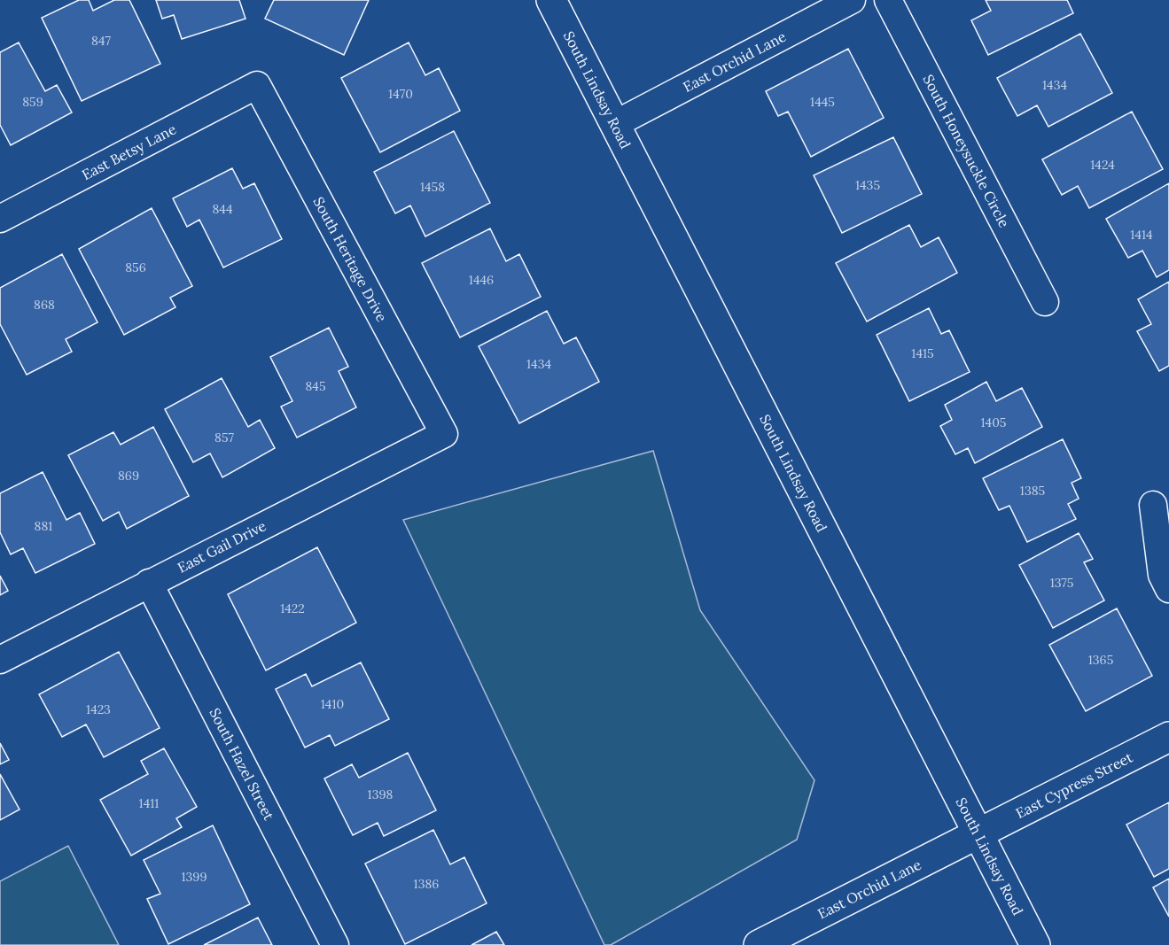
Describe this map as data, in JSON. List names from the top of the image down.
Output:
{
  "streets": {
    "main road": ["East Orchid Lane", "South Lindsay Road", "East Cypress Street"],
    "street": [
      "South Honeysuckle Circle",
      "East Betsy Lane",
      "South Heritage Drive",
      "East Gail Drive",
      "South Hazel Street"
    ]
  },
  "crossings": [
    ["East Orchid Lane", "South Lindsay Road"],
    ["East Orchid Lane", "East Cypress Street"],
    ["South Lindsay Road", "East Cypress Street"],
    ["East Betsy Lane", "South Heritage Drive"],
    ["South Heritage Drive", "East Gail Drive"],
    ["East Gail Drive", "South Hazel Street"]
  ],
  "house_numbers": [
    "847",
    "1434",
    "1470",
    "859",
    "1445",
    "1424",
    "1435",
    "1458",
    "844",
    "1414",
    "856",
    "1446",
    "868",
    "1415",
    "1434",
    "845",
    "1405",
    "857",
    "869",
    "1385",
    "881",
    "1375",
    "1422",
    "1365",
    "1410",
    "1423",
    "1398",
    "1411",
    "1399",
    "1386"
  ]
}
